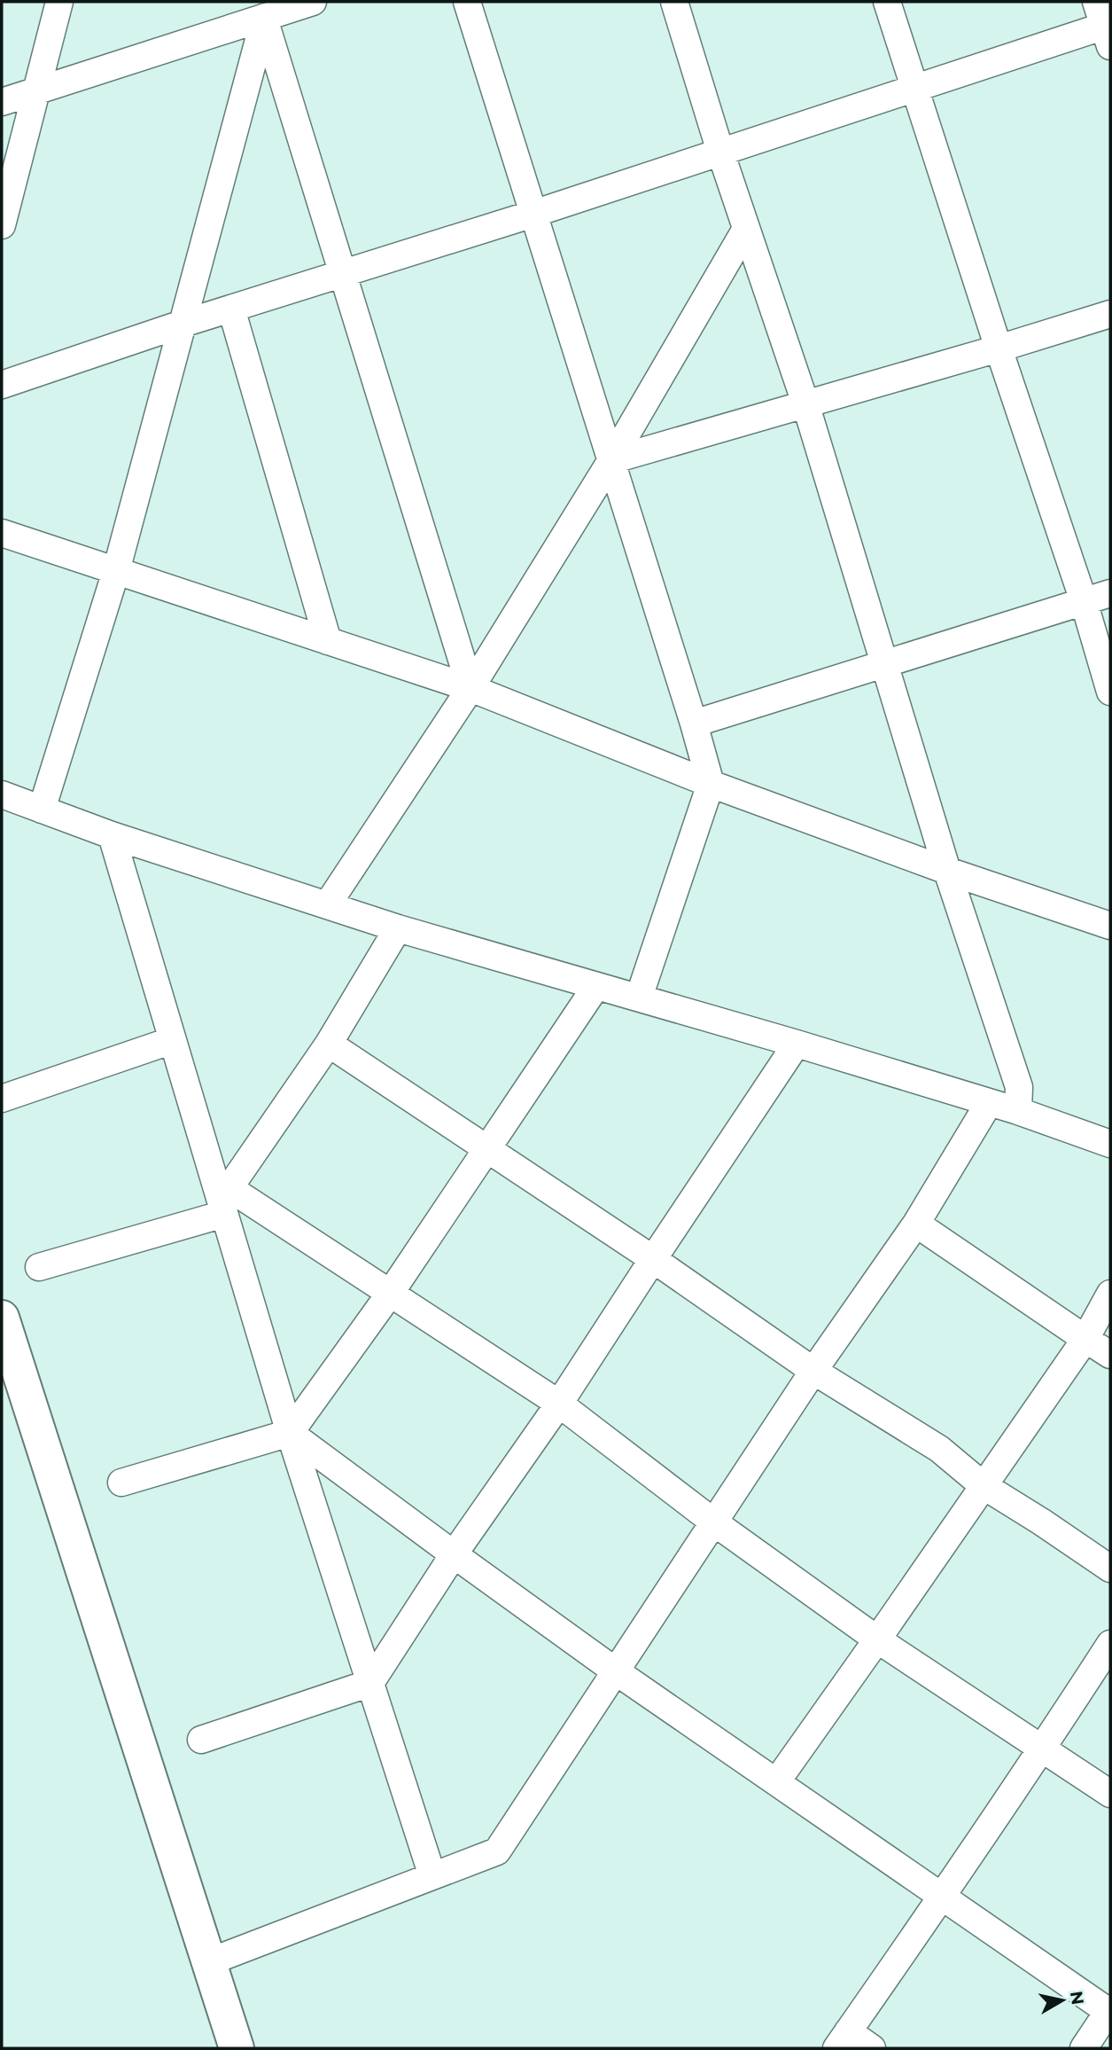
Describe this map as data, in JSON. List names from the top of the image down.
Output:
{
  "north": "right"
}
